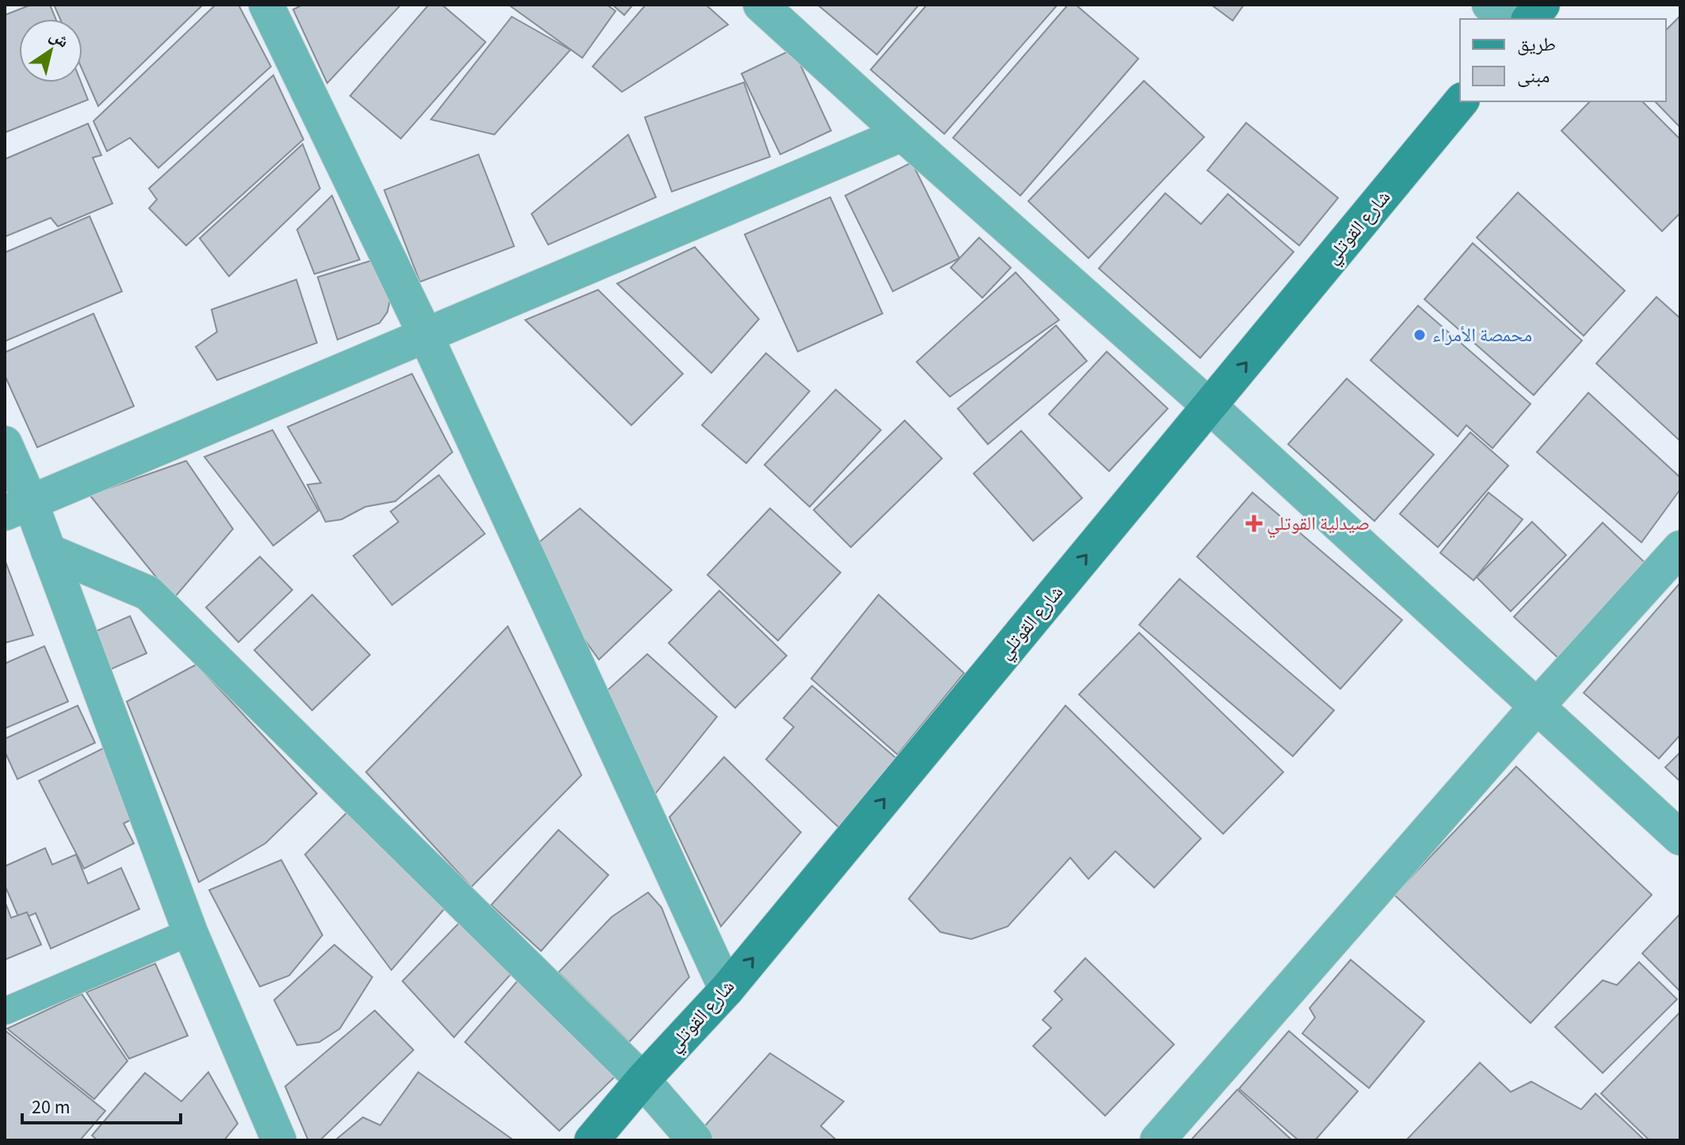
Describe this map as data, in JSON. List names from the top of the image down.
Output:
{
  "streets": {
    "street": ["شارع القوتلي"]
  },
  "one_way": ["شارع القوتلي"],
  "places": {
    "other": ["محمصة الأمراء"],
    "health": ["صيدلية القوتلي"]
  },
  "legend": ["طريق", "مبنى"],
  "scale_bar": "20 m",
  "north": "top right"
}
